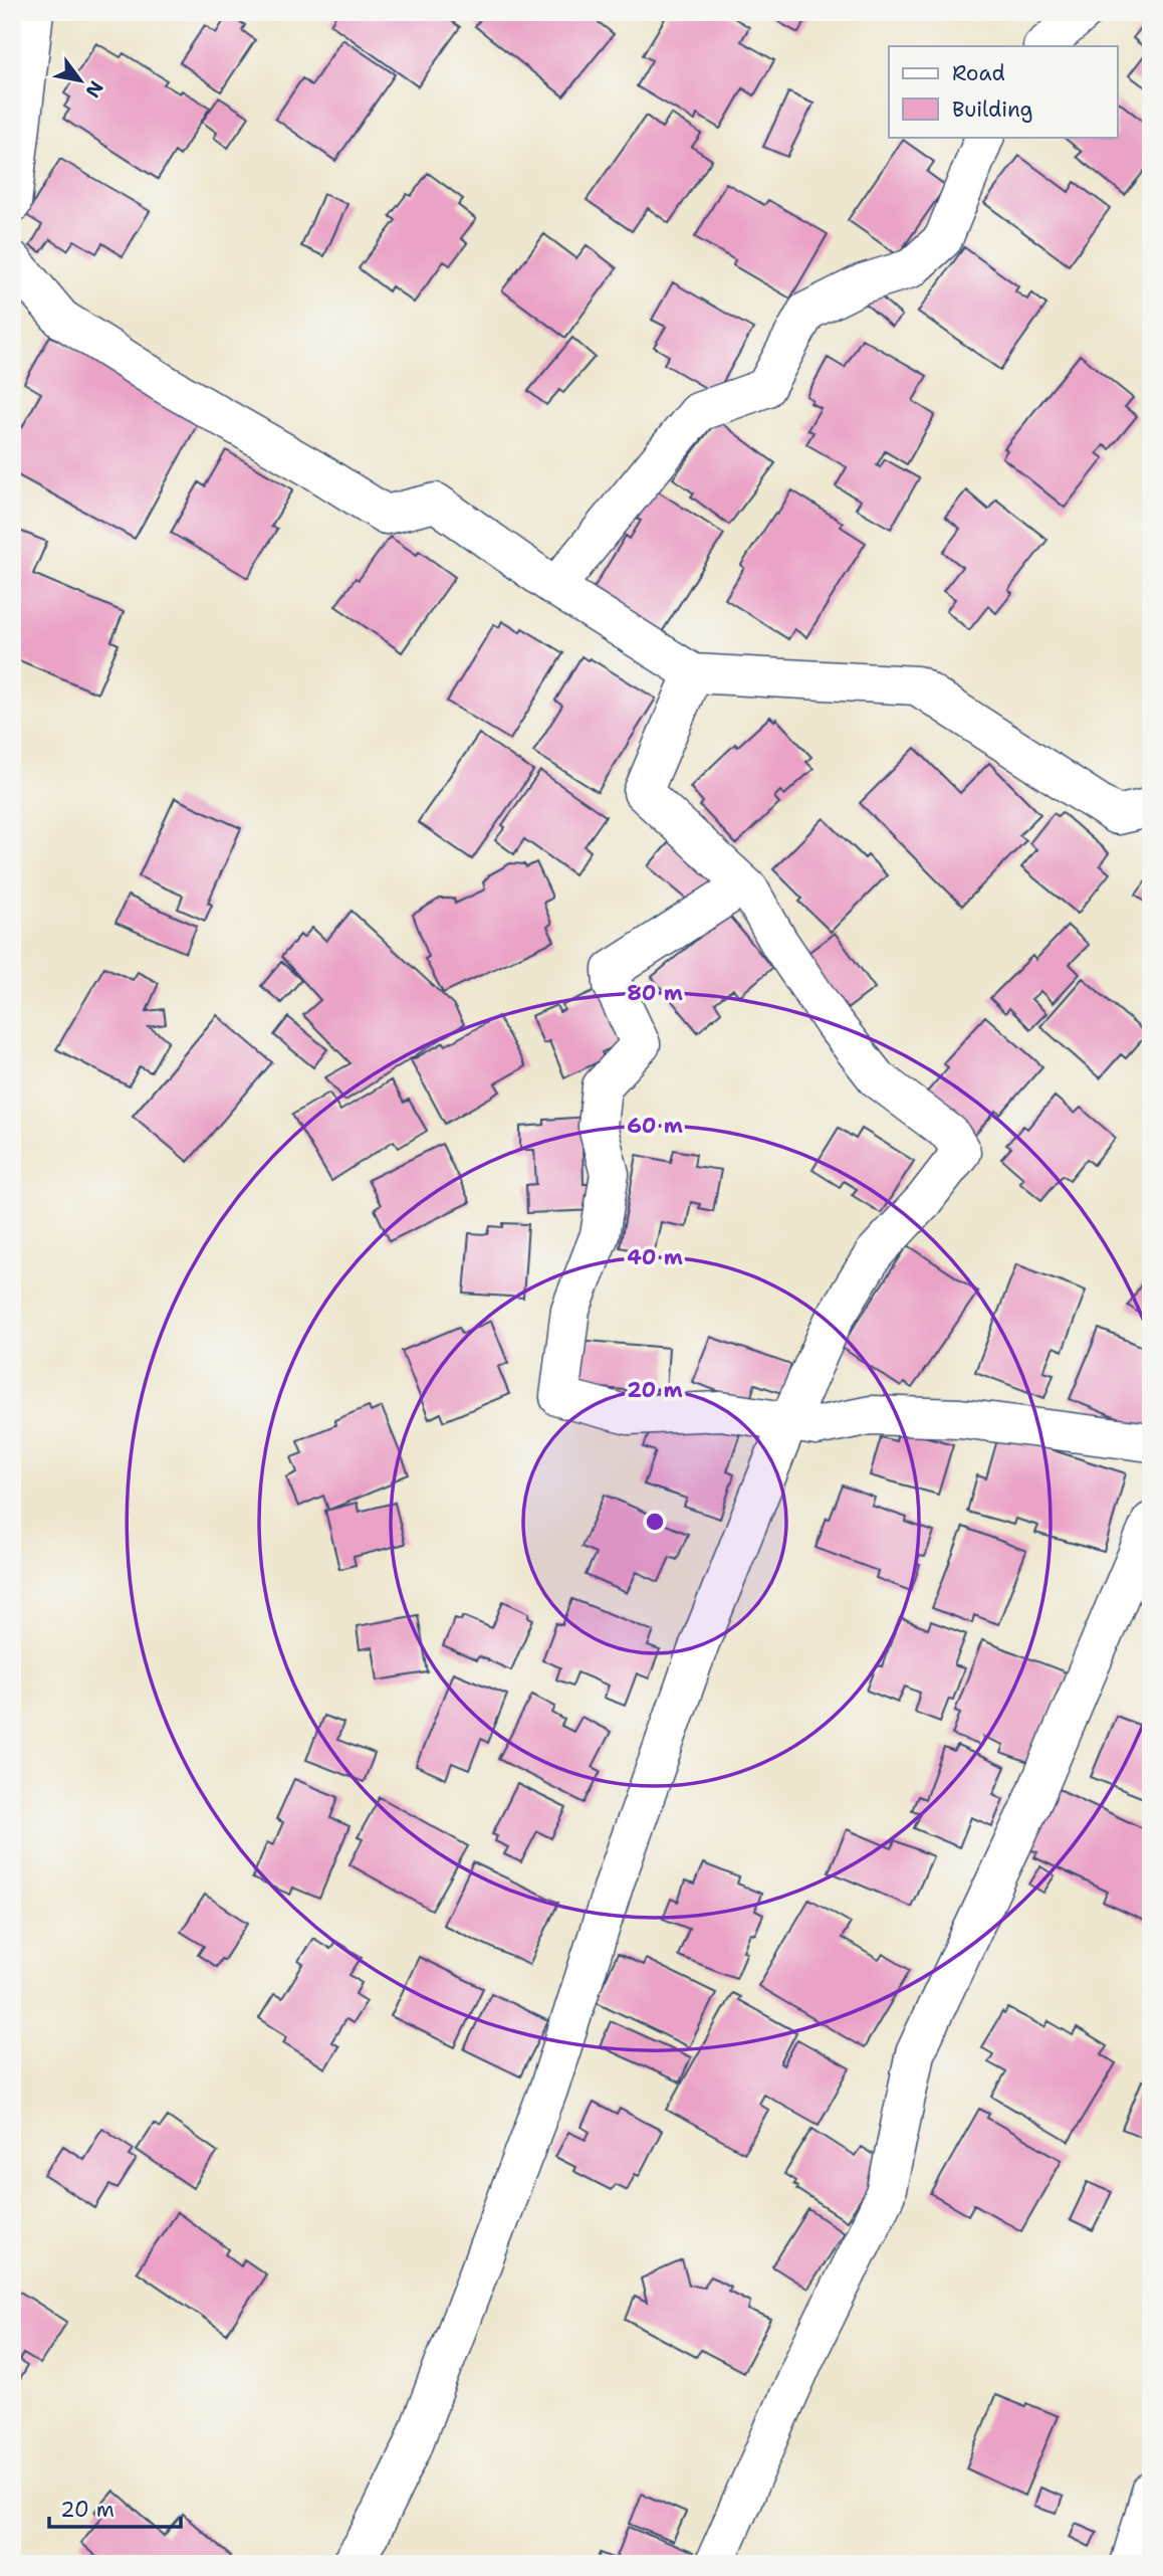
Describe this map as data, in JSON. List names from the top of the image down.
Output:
{
  "legend": ["Road", "Building"],
  "scale_bar": "20 m",
  "north": "bottom right",
  "rings": [
    "80 m",
    "60 m",
    "40 m",
    "20 m"
  ]
}
